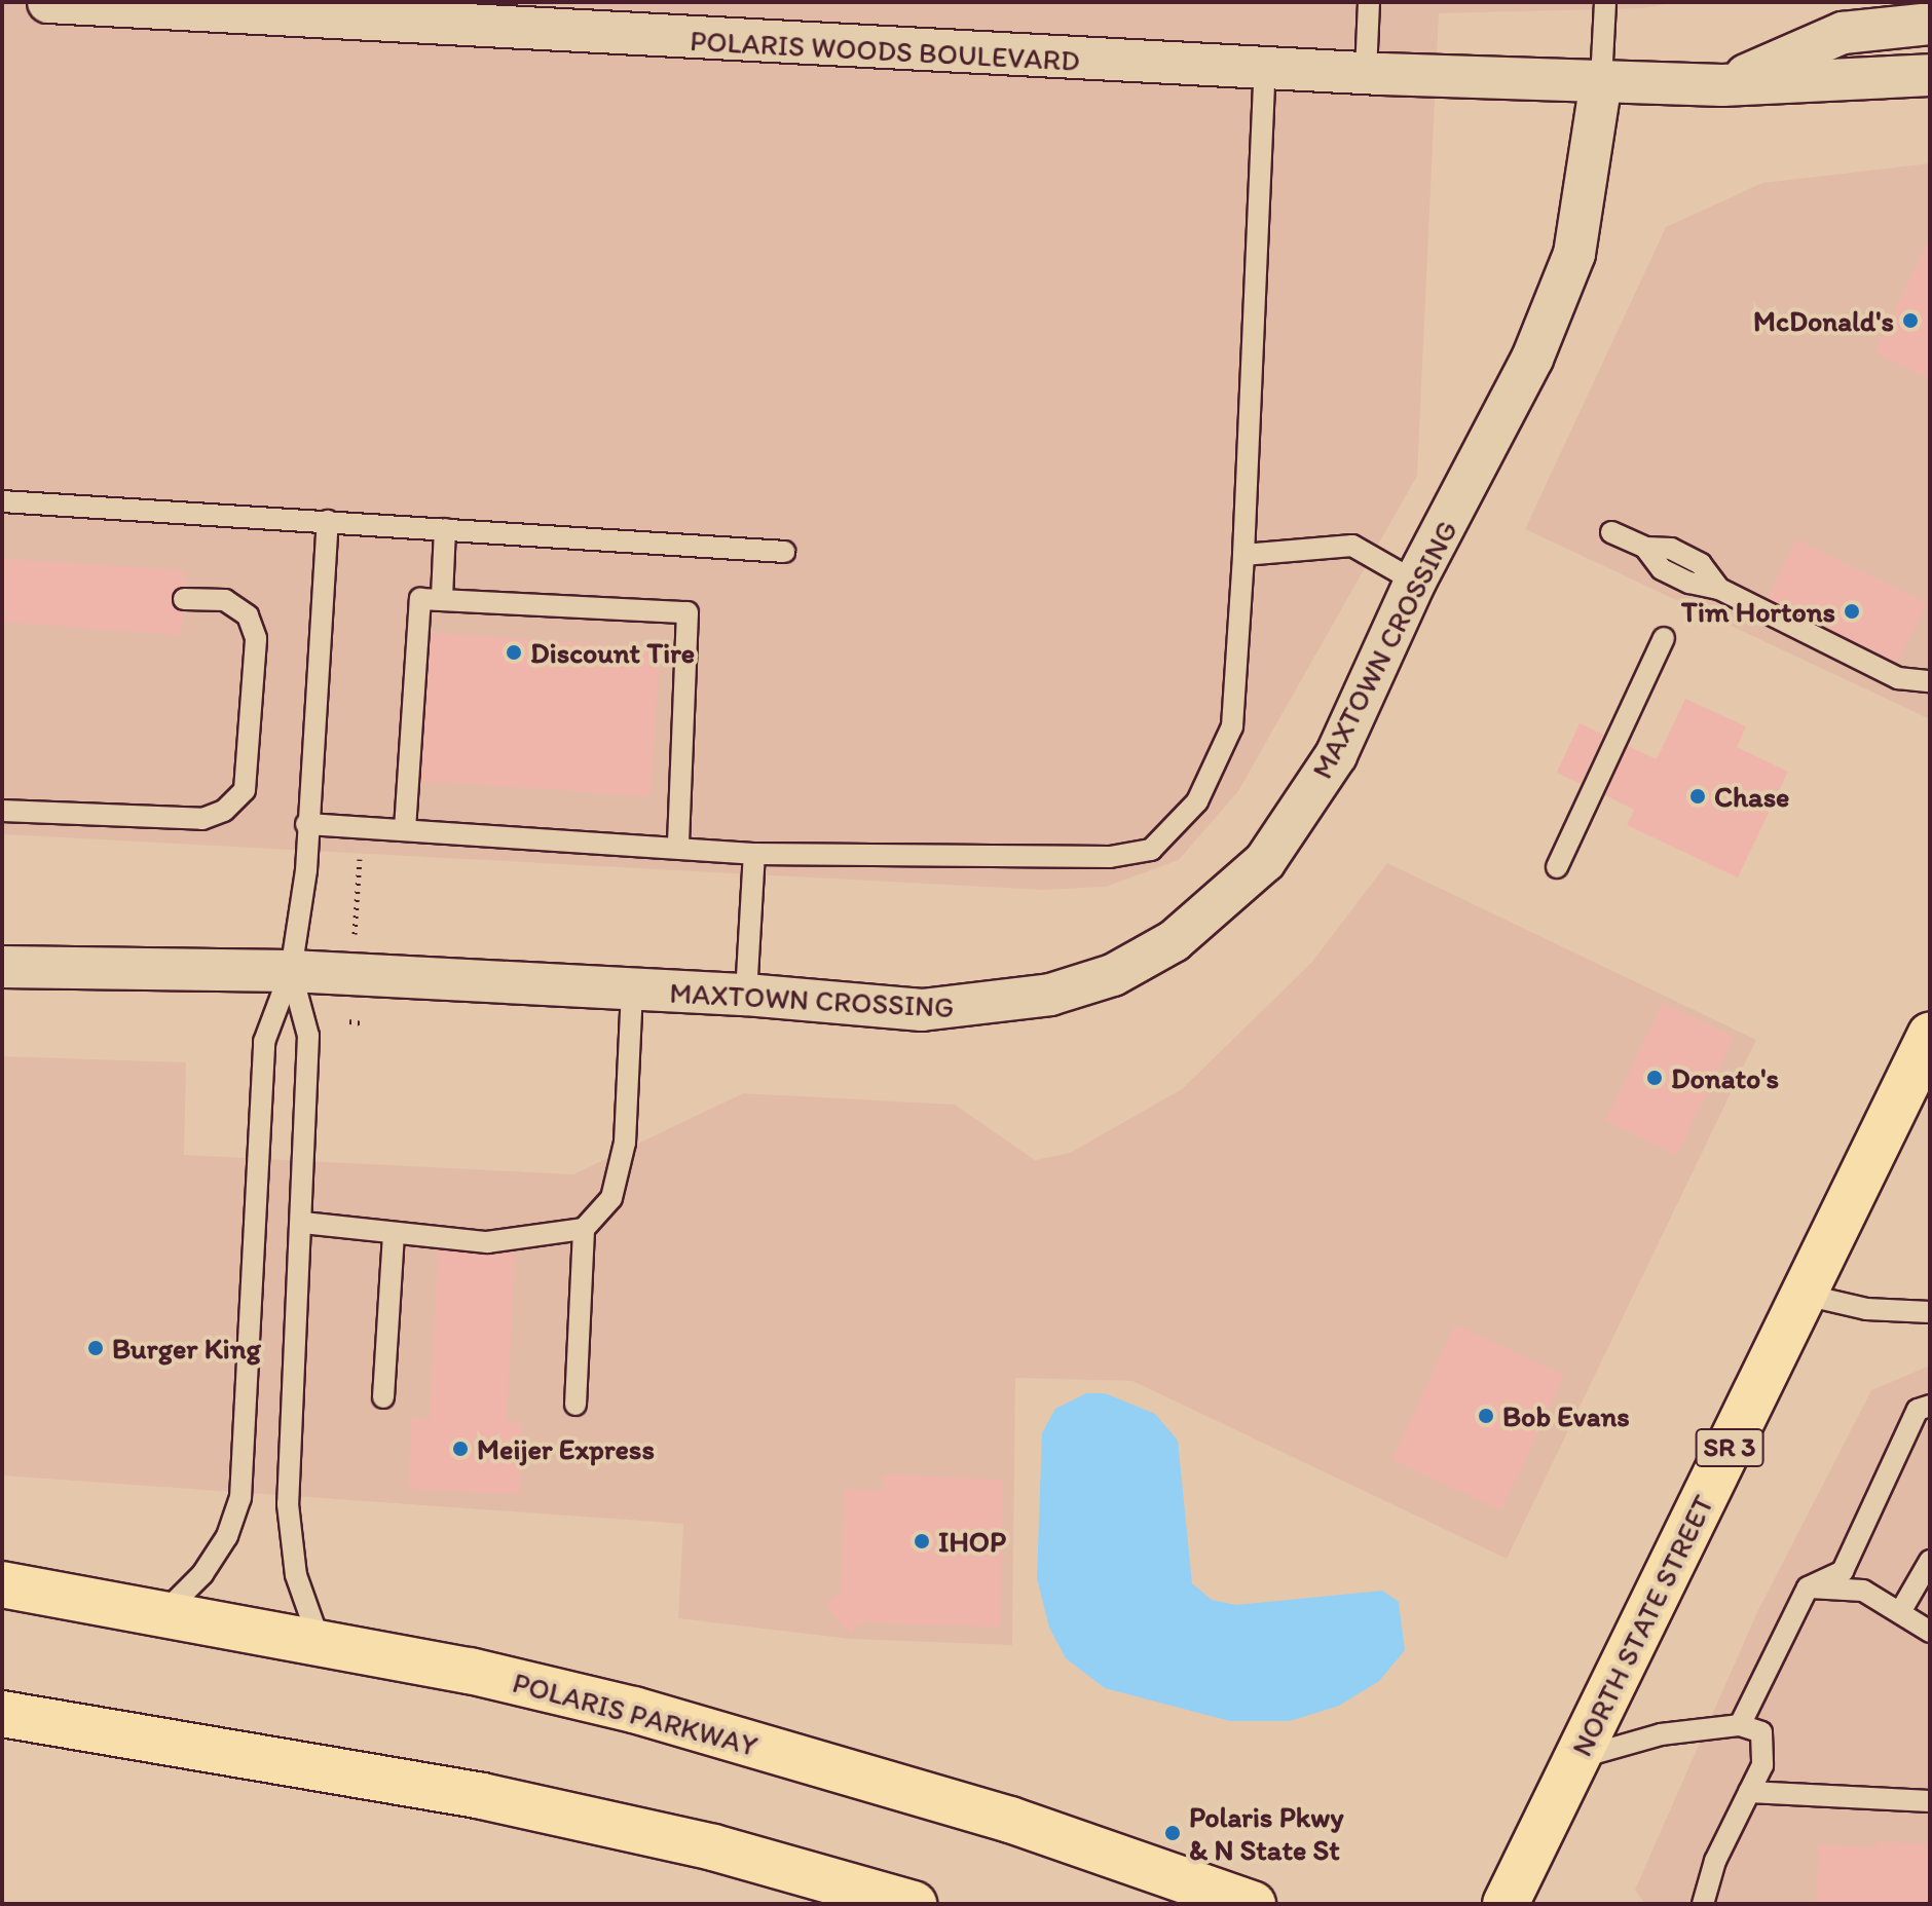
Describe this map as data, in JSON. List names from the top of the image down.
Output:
{
  "streets": {
    "main road": ["SR 3", "NORTH STATE STREET", "POLARIS PARKWAY"],
    "street": ["POLARIS WOODS BOULEVARD", "MAXTOWN CROSSING"]
  },
  "crossings": [
    ["POLARIS WOODS BOULEVARD", "MAXTOWN CROSSING"]
  ],
  "places": [
    "McDonald's",
    "Tim Hortons",
    "Discount Tire",
    "Chase",
    "Donato's",
    "Burger King",
    "Bob Evans",
    "Meijer Express",
    "IHOP",
    "Polaris Pkwy & N State St"
  ]
}
